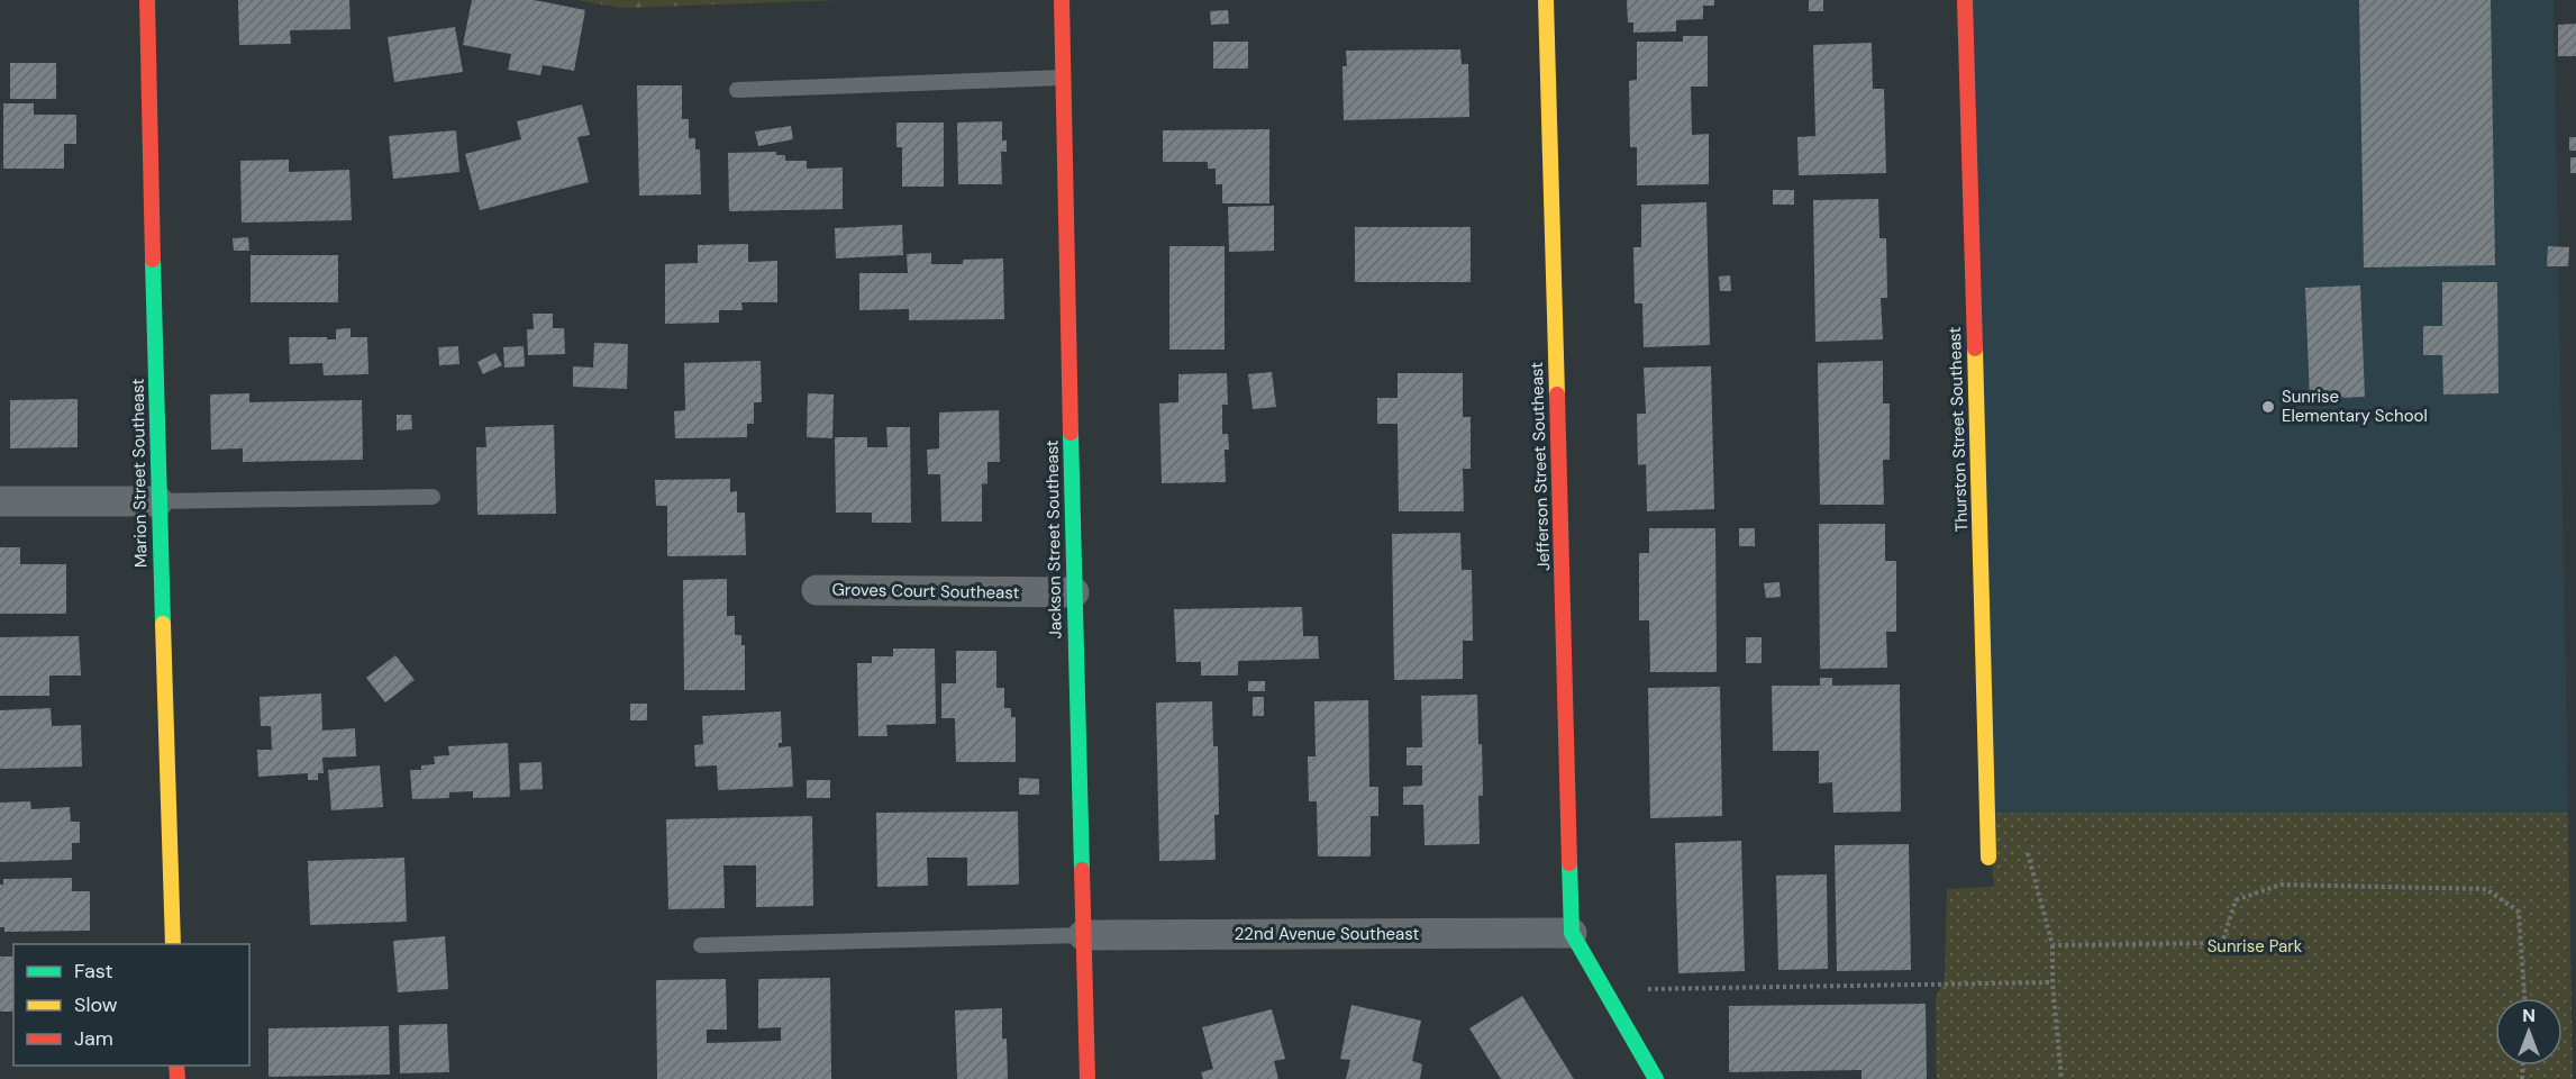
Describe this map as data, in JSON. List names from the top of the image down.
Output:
{
  "streets": {
    "street": [
      "Thurston Street Southeast",
      "Jefferson Street Southeast",
      "Marion Street Southeast",
      "Jackson Street Southeast",
      "Groves Court Southeast",
      "22nd Avenue Southeast"
    ]
  },
  "crossings": [
    ["Jefferson Street Southeast", "22nd Avenue Southeast"],
    ["Jackson Street Southeast", "Groves Court Southeast"],
    ["Jackson Street Southeast", "22nd Avenue Southeast"]
  ],
  "parks": ["Sunrise Park"],
  "places": ["Sunrise Elementary School"],
  "legend": ["Fast", "Slow", "Jam"],
  "north": "top"
}
